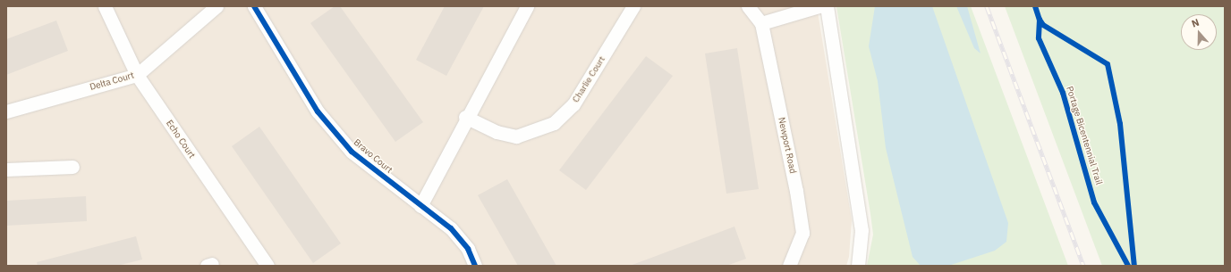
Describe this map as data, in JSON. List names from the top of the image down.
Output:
{
  "streets": {
    "street": [
      "Charlie Court",
      "Delta Court",
      "Echo Court",
      "Newport Road",
      "Bravo Court"
    ],
    "cycle path": ["Portage Bicentennial Trail"]
  },
  "crossings": [
    ["Delta Court", "Echo Court"]
  ],
  "north": "top"
}
